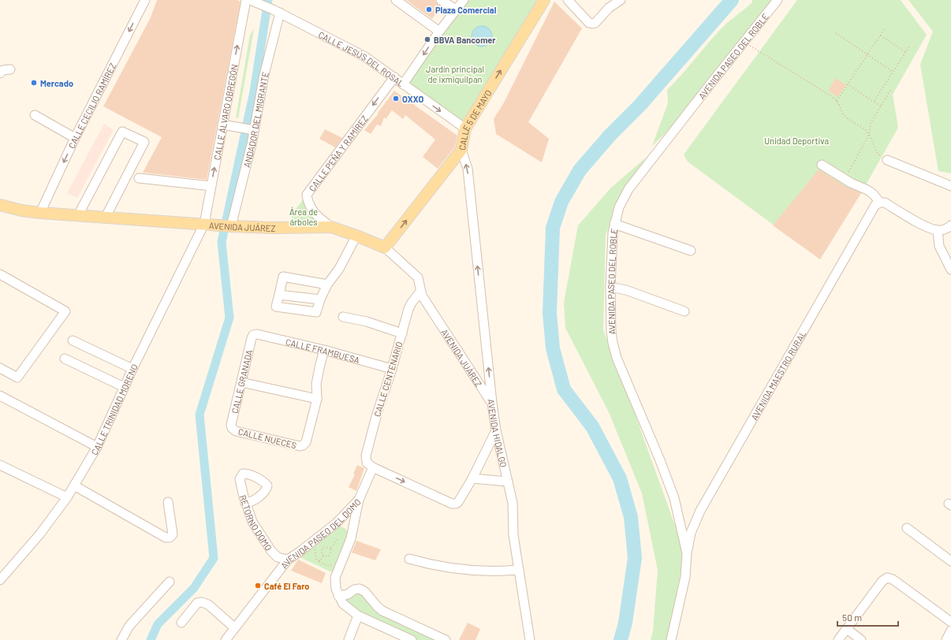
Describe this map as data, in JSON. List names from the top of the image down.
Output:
{
  "streets": {
    "main road": ["CALLE 5 DE MAYO", "AVENIDA JUÁREZ"],
    "street": [
      "AVENIDA PASEO DEL ROBLE",
      "CALLE JESÚS DEL ROSAL",
      "CALLE CECILIO RAMÍREZ",
      "CALLE ÁLVARO OBREGÓN",
      "ANDADOR DEL MIGRANTE",
      "CALLE PEÑA Y RAMÍREZ",
      "CALLE FRAMBUESA",
      "AVENIDA MAESTRO RURAL",
      "CALLE CENTENARIO",
      "CALLE GRANADA",
      "CALLE TRINIDAD MORENO",
      "AVENIDA HIDALGO",
      "CALLE NUECES",
      "RETORNO DOMO",
      "AVENIDA PASEO DEL DOMO"
    ]
  },
  "crossings": [
    ["AVENIDA PASEO DEL ROBLE", "AVENIDA MAESTRO RURAL"],
    ["CALLE JESÚS DEL ROSAL", "CALLE ÁLVARO OBREGÓN"],
    ["CALLE JESÚS DEL ROSAL", "ANDADOR DEL MIGRANTE"],
    ["CALLE JESÚS DEL ROSAL", "CALLE 5 DE MAYO"],
    ["CALLE JESÚS DEL ROSAL", "CALLE PEÑA Y RAMÍREZ"],
    ["CALLE CECILIO RAMÍREZ", "AVENIDA JUÁREZ"],
    ["CALLE ÁLVARO OBREGÓN", "AVENIDA JUÁREZ"],
    ["CALLE ÁLVARO OBREGÓN", "CALLE TRINIDAD MORENO"],
    ["ANDADOR DEL MIGRANTE", "AVENIDA JUÁREZ"],
    ["CALLE 5 DE MAYO", "AVENIDA JUÁREZ"],
    ["CALLE 5 DE MAYO", "AVENIDA HIDALGO"],
    ["CALLE PEÑA Y RAMÍREZ", "AVENIDA JUÁREZ"],
    ["AVENIDA JUÁREZ", "CALLE CENTENARIO"],
    ["AVENIDA JUÁREZ", "CALLE TRINIDAD MORENO"],
    ["AVENIDA JUÁREZ", "AVENIDA HIDALGO"],
    ["CALLE FRAMBUESA", "CALLE CENTENARIO"],
    ["CALLE FRAMBUESA", "CALLE GRANADA"],
    ["CALLE CENTENARIO", "AVENIDA PASEO DEL DOMO"],
    ["CALLE GRANADA", "CALLE NUECES"],
    ["RETORNO DOMO", "AVENIDA PASEO DEL DOMO"]
  ],
  "one_way": [
    "CALLE CECILIO RAMÍREZ",
    "CALLE ÁLVARO OBREGÓN",
    "CALLE 5 DE MAYO",
    "CALLE PEÑA Y RAMÍREZ",
    "AVENIDA HIDALGO"
  ],
  "parks": ["Jardín principal de ixmiquilpan", "Unidad Deportiva", "Área de árboles"],
  "places": [
    "Plaza Comercial",
    "BBVA Bancomer",
    "Mercado",
    "OXXO",
    "Café El Faro"
  ],
  "scale_bar": "50 m"
}
